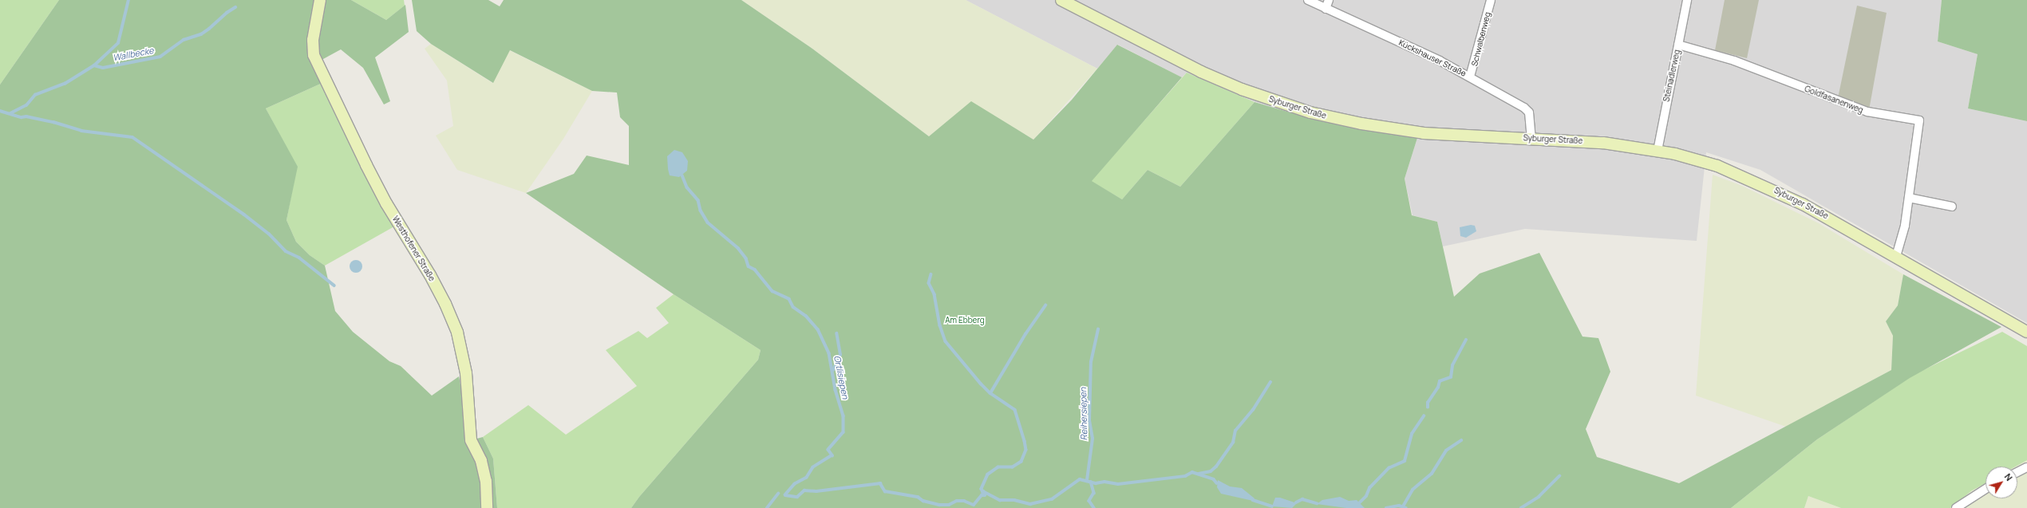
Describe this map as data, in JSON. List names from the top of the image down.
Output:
{
  "streets": {
    "street": [
      "Schwalbenweg",
      "Kückshauser Straße",
      "Steinadlerweg",
      "Goldfasanenweg",
      "Syburger Straße",
      "Westhofener Straße"
    ]
  },
  "crossings": [
    ["Schwalbenweg", "Kückshauser Straße"],
    ["Kückshauser Straße", "Syburger Straße"],
    ["Steinadlerweg", "Goldfasanenweg"],
    ["Steinadlerweg", "Syburger Straße"],
    ["Goldfasanenweg", "Syburger Straße"]
  ],
  "water": ["Wallbecke", "Ortlisiepen", "Reihersiepen"],
  "parks": ["Am Ebberg"],
  "north": "top right"
}
